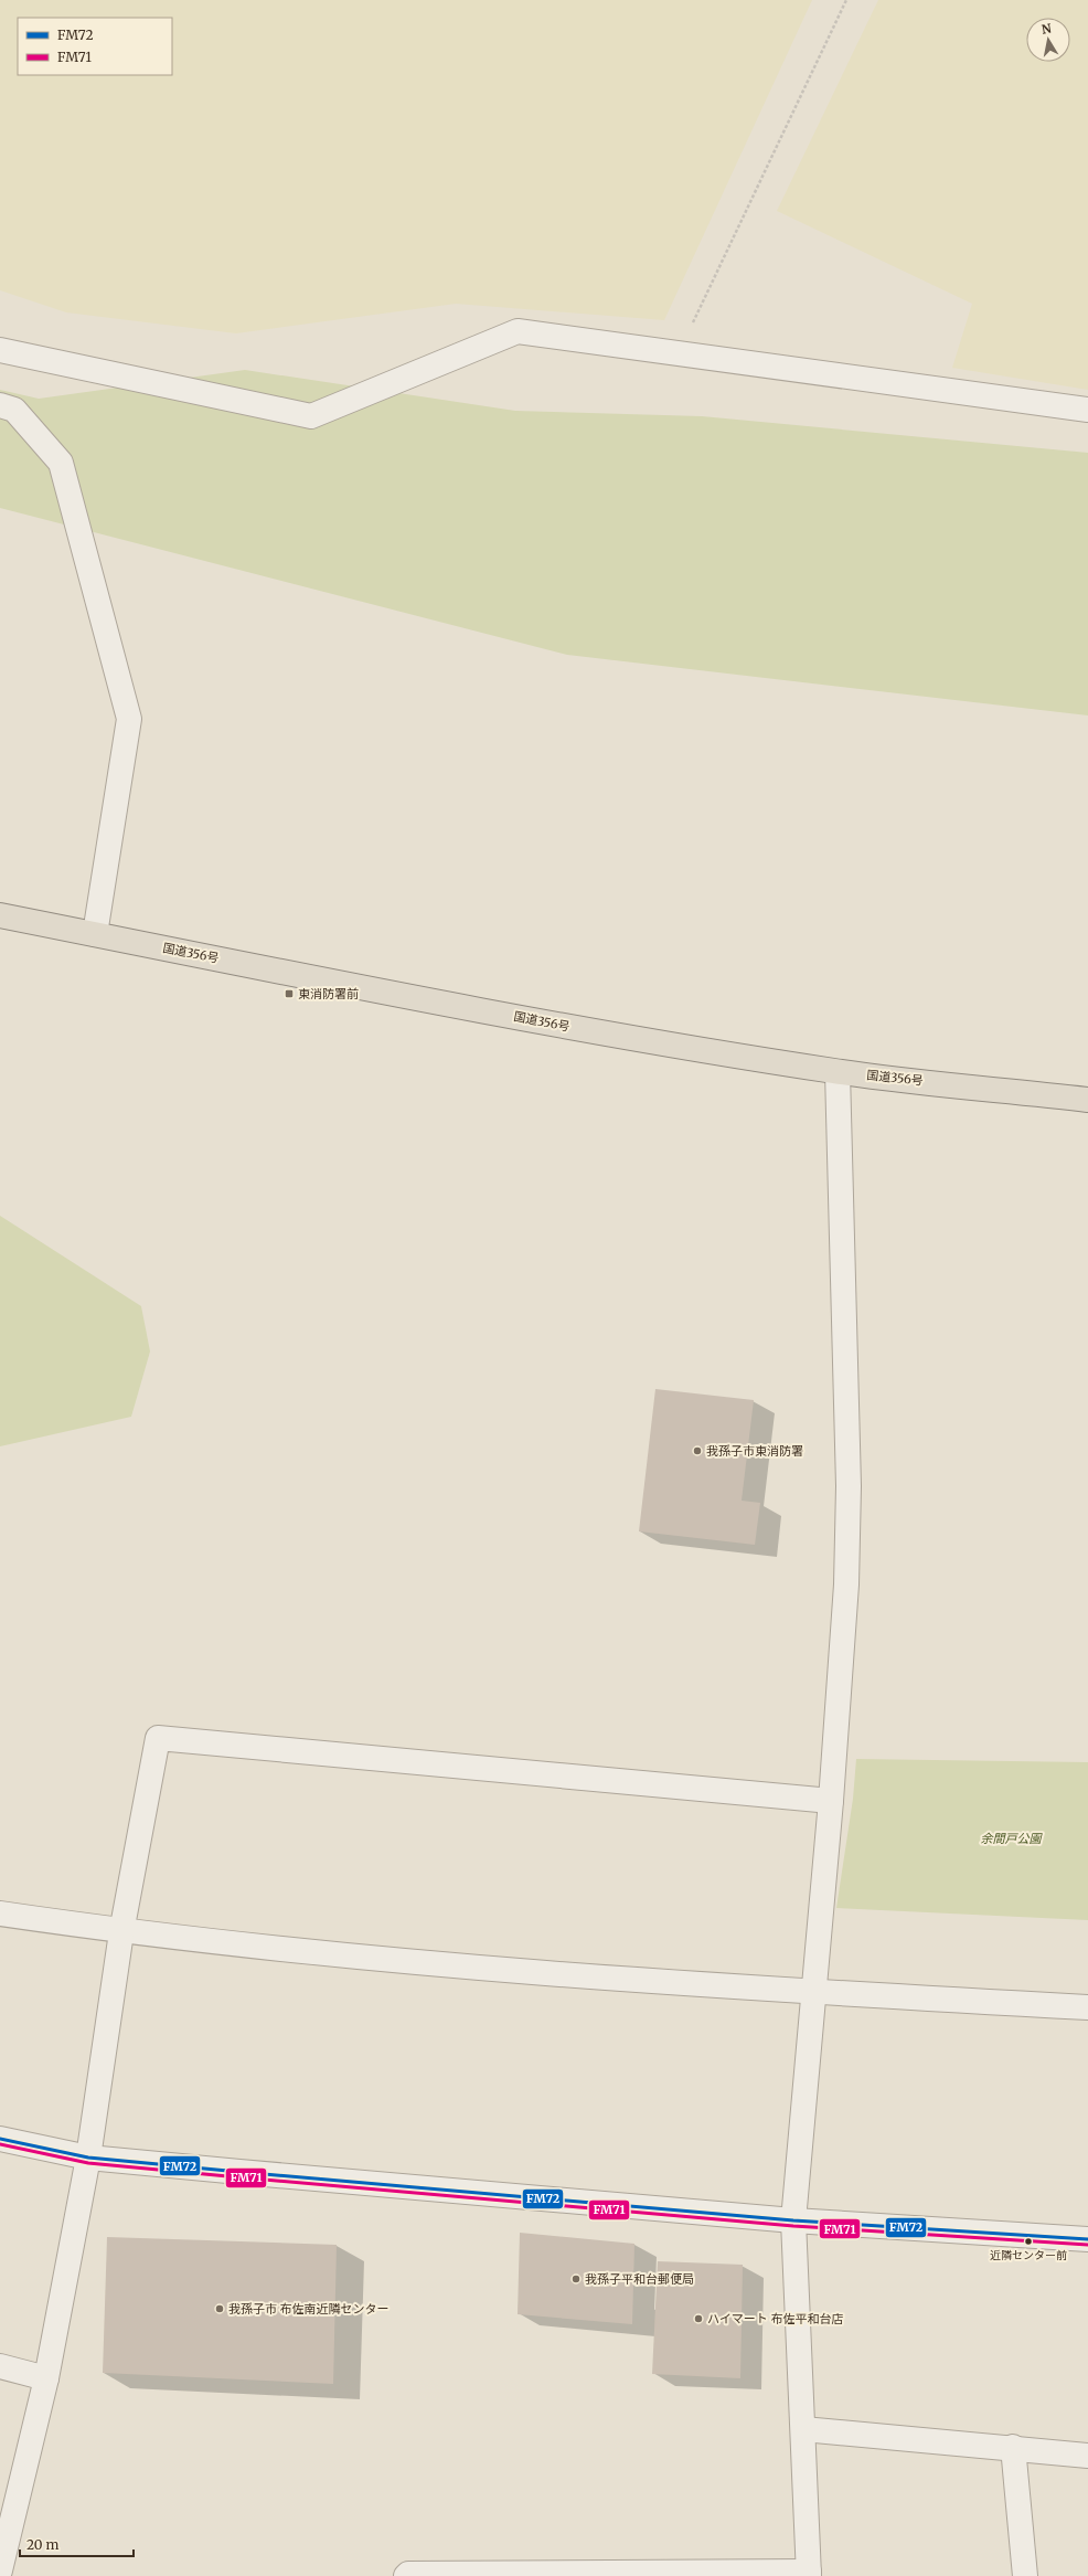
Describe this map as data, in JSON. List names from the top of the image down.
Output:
{
  "streets": {
    "highway": ["国道356号"]
  },
  "parks": ["余間戸公園"],
  "places": {
    "transit": ["東消防署前"],
    "other": [
      "我孫子市東消防署",
      "近隣センター前",
      "我孫子平和台郵便局",
      "我孫子市 布佐南近隣センター",
      "ハイマート 布佐平和台店"
    ]
  },
  "lines": ["transit line FM72", "transit line FM71"],
  "legend": ["FM72", "FM71"],
  "scale_bar": "20 m",
  "north": "top"
}
